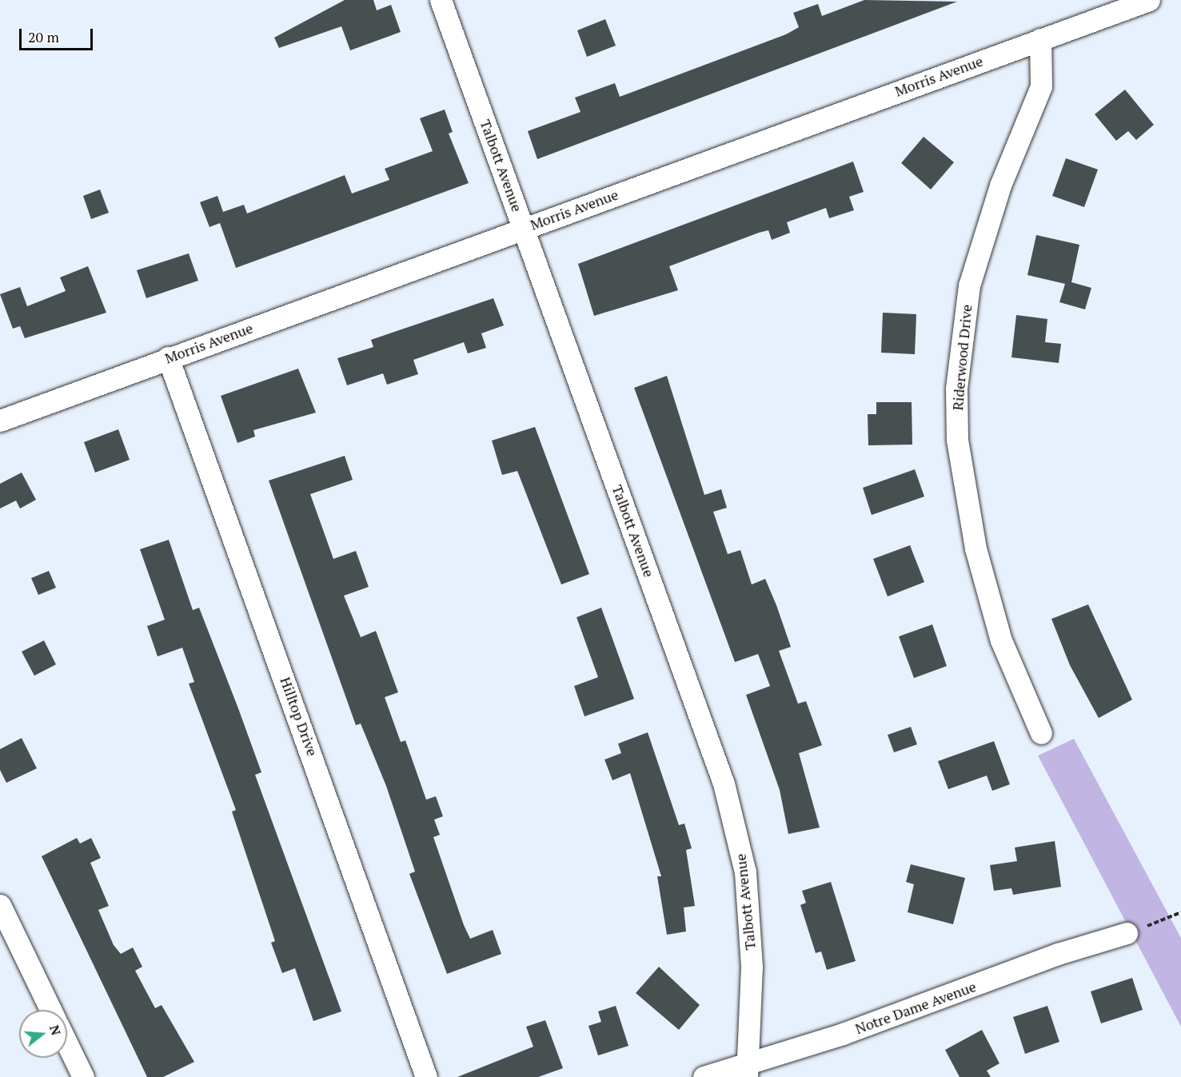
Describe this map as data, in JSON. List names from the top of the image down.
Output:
{
  "streets": {
    "street": [
      "Morris Avenue",
      "Talbott Avenue",
      "Riderwood Drive",
      "Hilltop Drive",
      "Notre Dame Avenue"
    ]
  },
  "crossings": [
    ["Morris Avenue", "Talbott Avenue"],
    ["Morris Avenue", "Riderwood Drive"],
    ["Morris Avenue", "Hilltop Drive"],
    ["Talbott Avenue", "Notre Dame Avenue"]
  ],
  "scale_bar": "20 m",
  "north": "right"
}
